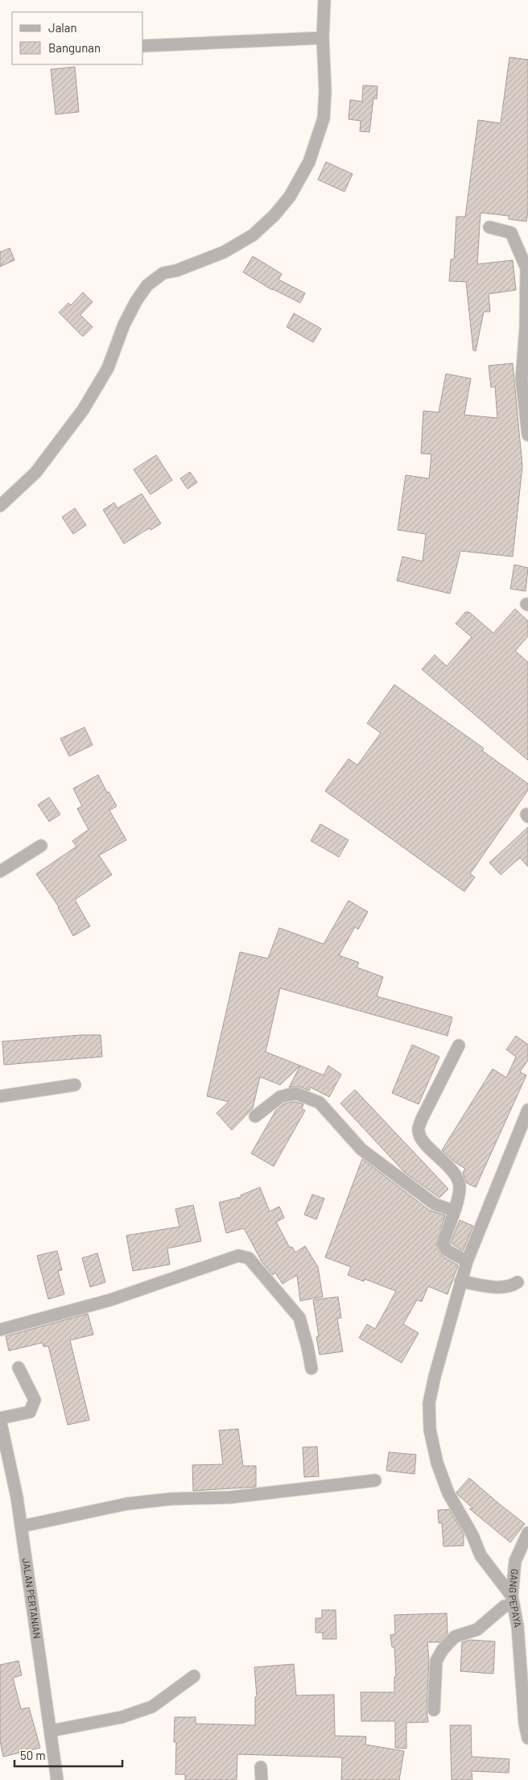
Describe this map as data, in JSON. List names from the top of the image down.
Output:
{
  "streets": {
    "street": ["GANG PEPAYA", "JALAN PERTANIAN"]
  },
  "legend": ["Jalan", "Bangunan"],
  "scale_bar": "50 m"
}
